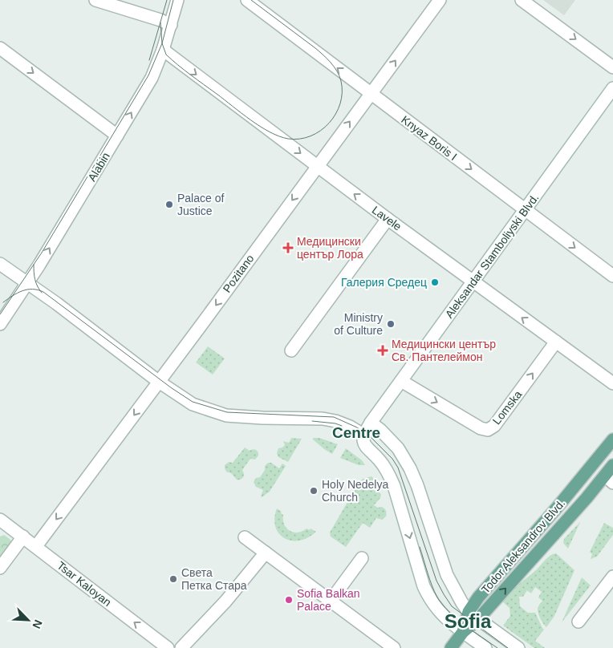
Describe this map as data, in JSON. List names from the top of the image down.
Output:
{
  "streets": {
    "main road": ["Todor Aleksandrov Blvd."],
    "street": [
      "Knyaz Boris I",
      "Alabin",
      "Lavele",
      "Aleksandar Stamboliyski Blvd.",
      "Pozitano",
      "Lomska",
      "Tsar Kaloyan"
    ]
  },
  "crossings": [
    ["Knyaz Boris I", "Aleksandar Stamboliyski Blvd."],
    ["Knyaz Boris I", "Pozitano"],
    ["Alabin", "Lavele"],
    ["Lavele", "Aleksandar Stamboliyski Blvd."],
    ["Lavele", "Pozitano"],
    ["Lavele", "Lomska"],
    ["Aleksandar Stamboliyski Blvd.", "Lomska"],
    ["Pozitano", "Tsar Kaloyan"]
  ],
  "one_way": ["Alabin", "Tsar Kaloyan"],
  "districts": ["Centre", "Sofia"],
  "places": {
    "other": [
      "Palace of Justice",
      "Галерия Средец",
      "Ministry of Culture",
      "Holy Nedelya Church",
      "Света Петка Стара",
      "Sofia Balkan Palace"
    ],
    "health": ["Медицински център Лора", "Медицински център Св. Пантелеймон"]
  },
  "north": "bottom right"
}
